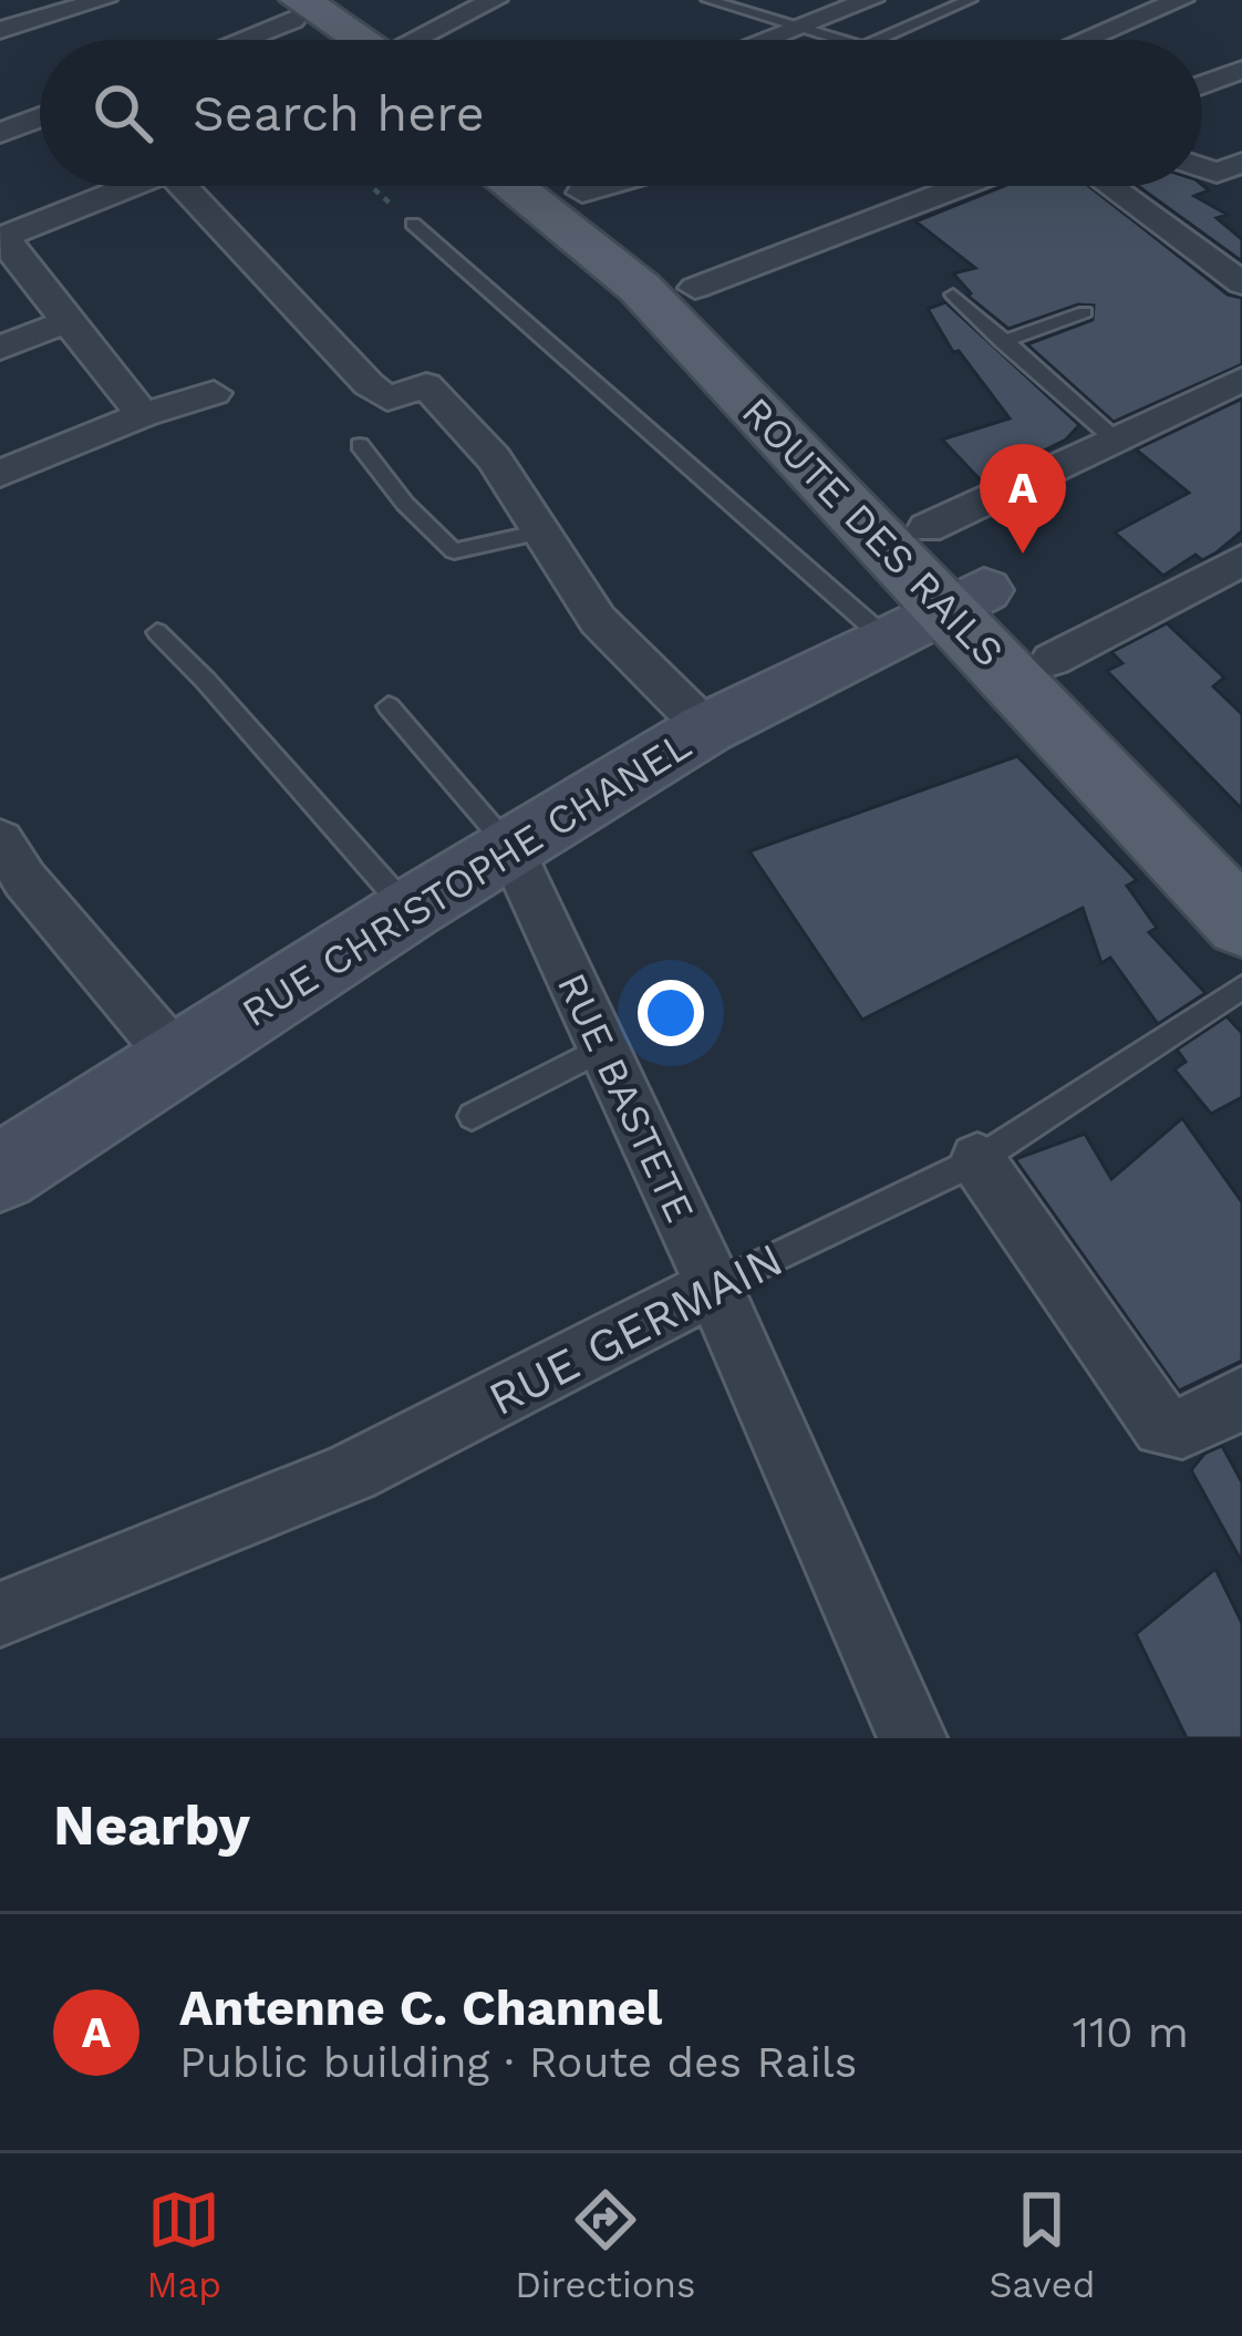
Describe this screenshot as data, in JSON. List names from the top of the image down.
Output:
{
  "streets": {
    "main road": ["ROUTE DES RAILS"],
    "street": ["RUE CHRISTOPHE CHANEL", "RUE BASTETE", "RUE GERMAIN"]
  },
  "crossings": [
    ["ROUTE DES RAILS", "RUE CHRISTOPHE CHANEL"],
    ["RUE CHRISTOPHE CHANEL", "RUE BASTETE"],
    ["RUE BASTETE", "RUE GERMAIN"]
  ],
  "page": {
    "search": "Search here",
    "pins": "A",
    "heading": "Nearby",
    "list": [
      {
        "mark": "A",
        "name": "Antenne C. Channel",
        "note": "Public building · Route des Rails",
        "value": "110 m"
      }
    ],
    "nav": ["Map", "Directions", "Saved"]
  }
}
